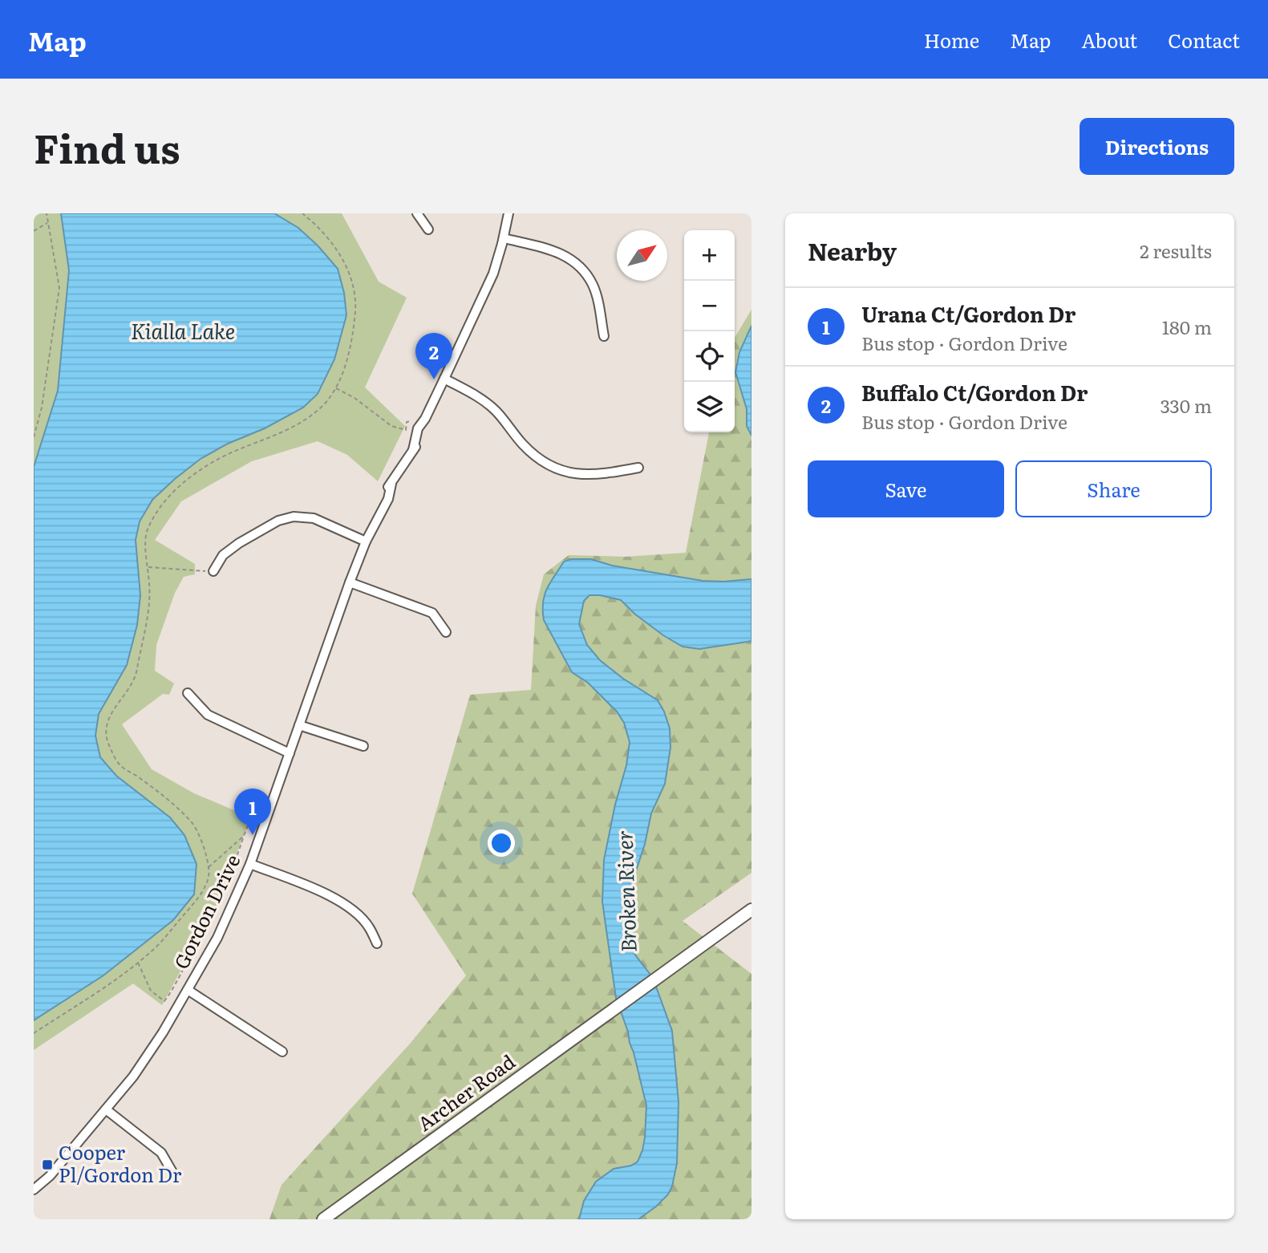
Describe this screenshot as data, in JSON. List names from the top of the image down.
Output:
{
  "streets": {
    "main road": ["Archer Road"],
    "street": ["Gordon Drive"]
  },
  "water": ["Kialla Lake", "Broken River"],
  "places": {
    "transit": ["Cooper Pl/Gordon Dr"]
  },
  "north": "top right",
  "page": {
    "header": "Map",
    "nav": [
      "Home",
      "Map",
      "About",
      "Contact"
    ],
    "title": "Find us",
    "buttons": [
      "Directions",
      ["Save", "Share"]
    ],
    "heading": ["Nearby", "2 results"],
    "map_buttons": ["+", "−"],
    "list": [
      {
        "mark": "1",
        "name": "Urana Ct/Gordon Dr",
        "note": "Bus stop · Gordon Drive",
        "value": "180 m"
      },
      {
        "mark": "2",
        "name": "Buffalo Ct/Gordon Dr",
        "note": "Bus stop · Gordon Drive",
        "value": "330 m"
      }
    ],
    "pins": ["2", "1"]
  }
}
